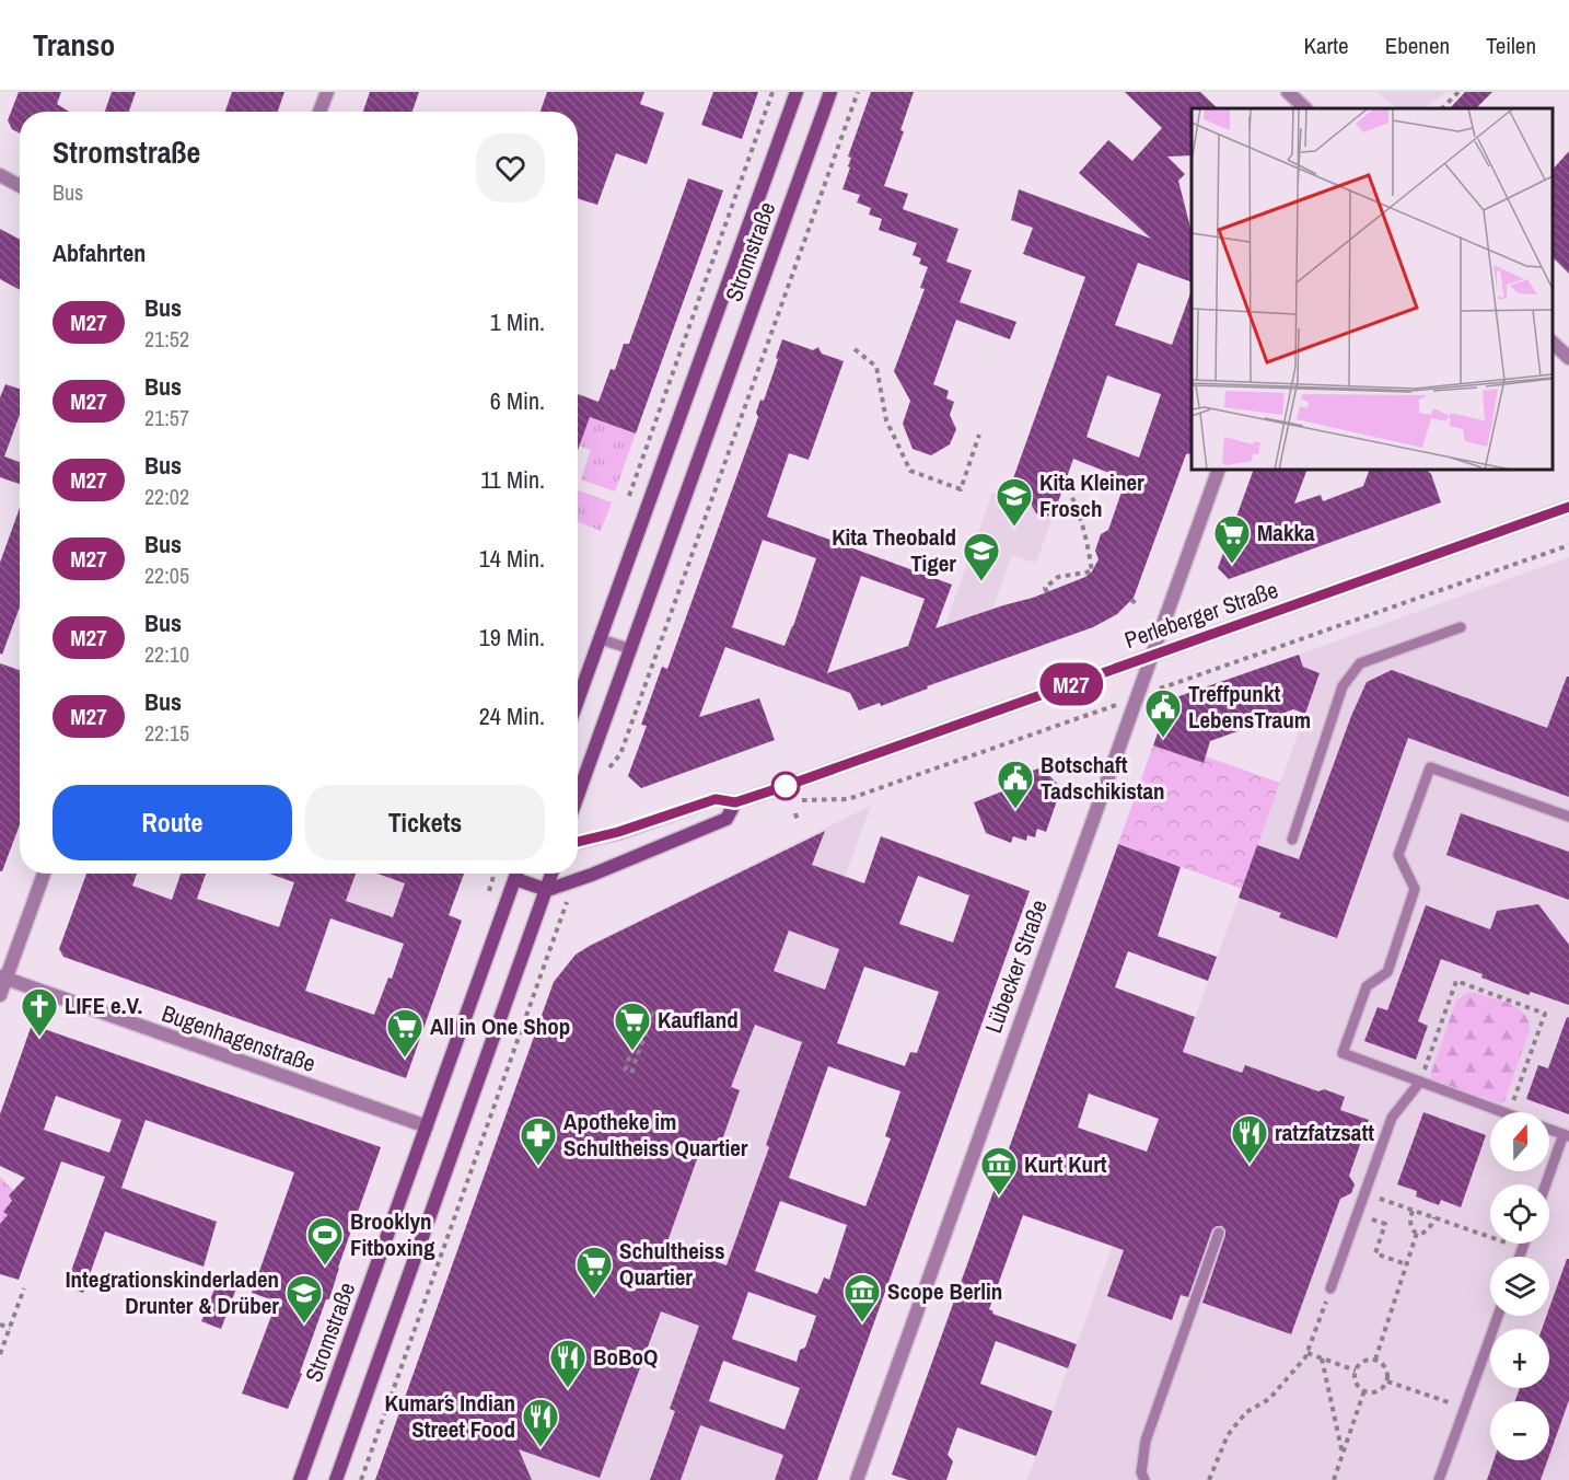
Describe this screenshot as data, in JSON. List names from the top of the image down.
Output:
{
  "streets": {
    "main road": ["Stromstraße", "Perleberger Straße"],
    "street": ["Lübecker Straße", "Bugenhagenstraße"]
  },
  "crossings": [
    ["Stromstraße", "Bugenhagenstraße"],
    ["Perleberger Straße", "Lübecker Straße"]
  ],
  "places": {
    "school or university": ["Kita Kleiner Frosch", "Kita Theobald Tiger", "Integrationskinderladen Drunter & Drüber"],
    "supermarket": [
      "Makka",
      "Kaufland",
      "All in One Shop",
      "Schultheiss Quartier"
    ],
    "public building": ["Treffpunkt LebensTraum", "Botschaft Tadschikistan"],
    "church": ["LIFE e.V."],
    "restaurant": ["ratzfatzsatt", "BoBoQ", "Kumar´s Indian Street Food"],
    "pharmacy": ["Apotheke im Schultheiss Quartier"],
    "museum": ["Kurt Kurt", "Scope Berlin"],
    "sports": ["Brooklyn Fitboxing"]
  },
  "lines": ["bus line M27"],
  "north": "top",
  "page": {
    "header": "Transo",
    "nav": ["Karte", "Ebenen", "Teilen"],
    "on_map": "M27",
    "heading": [
      ["Stromstraße", "Bus"],
      "Abfahrten"
    ],
    "list": [
      {
        "mark": "M27",
        "name": "Bus",
        "note": "21:52",
        "value": "1 Min."
      },
      {
        "mark": "M27",
        "name": "Bus",
        "note": "21:57",
        "value": "6 Min."
      },
      {
        "mark": "M27",
        "name": "Bus",
        "note": "22:02",
        "value": "11 Min."
      },
      {
        "mark": "M27",
        "name": "Bus",
        "note": "22:05",
        "value": "14 Min."
      },
      {
        "mark": "M27",
        "name": "Bus",
        "note": "22:10",
        "value": "19 Min."
      },
      {
        "mark": "M27",
        "name": "Bus",
        "note": "22:15",
        "value": "24 Min."
      }
    ],
    "buttons": ["Route", "Tickets"],
    "map_buttons": ["+", "−"]
  }
}
